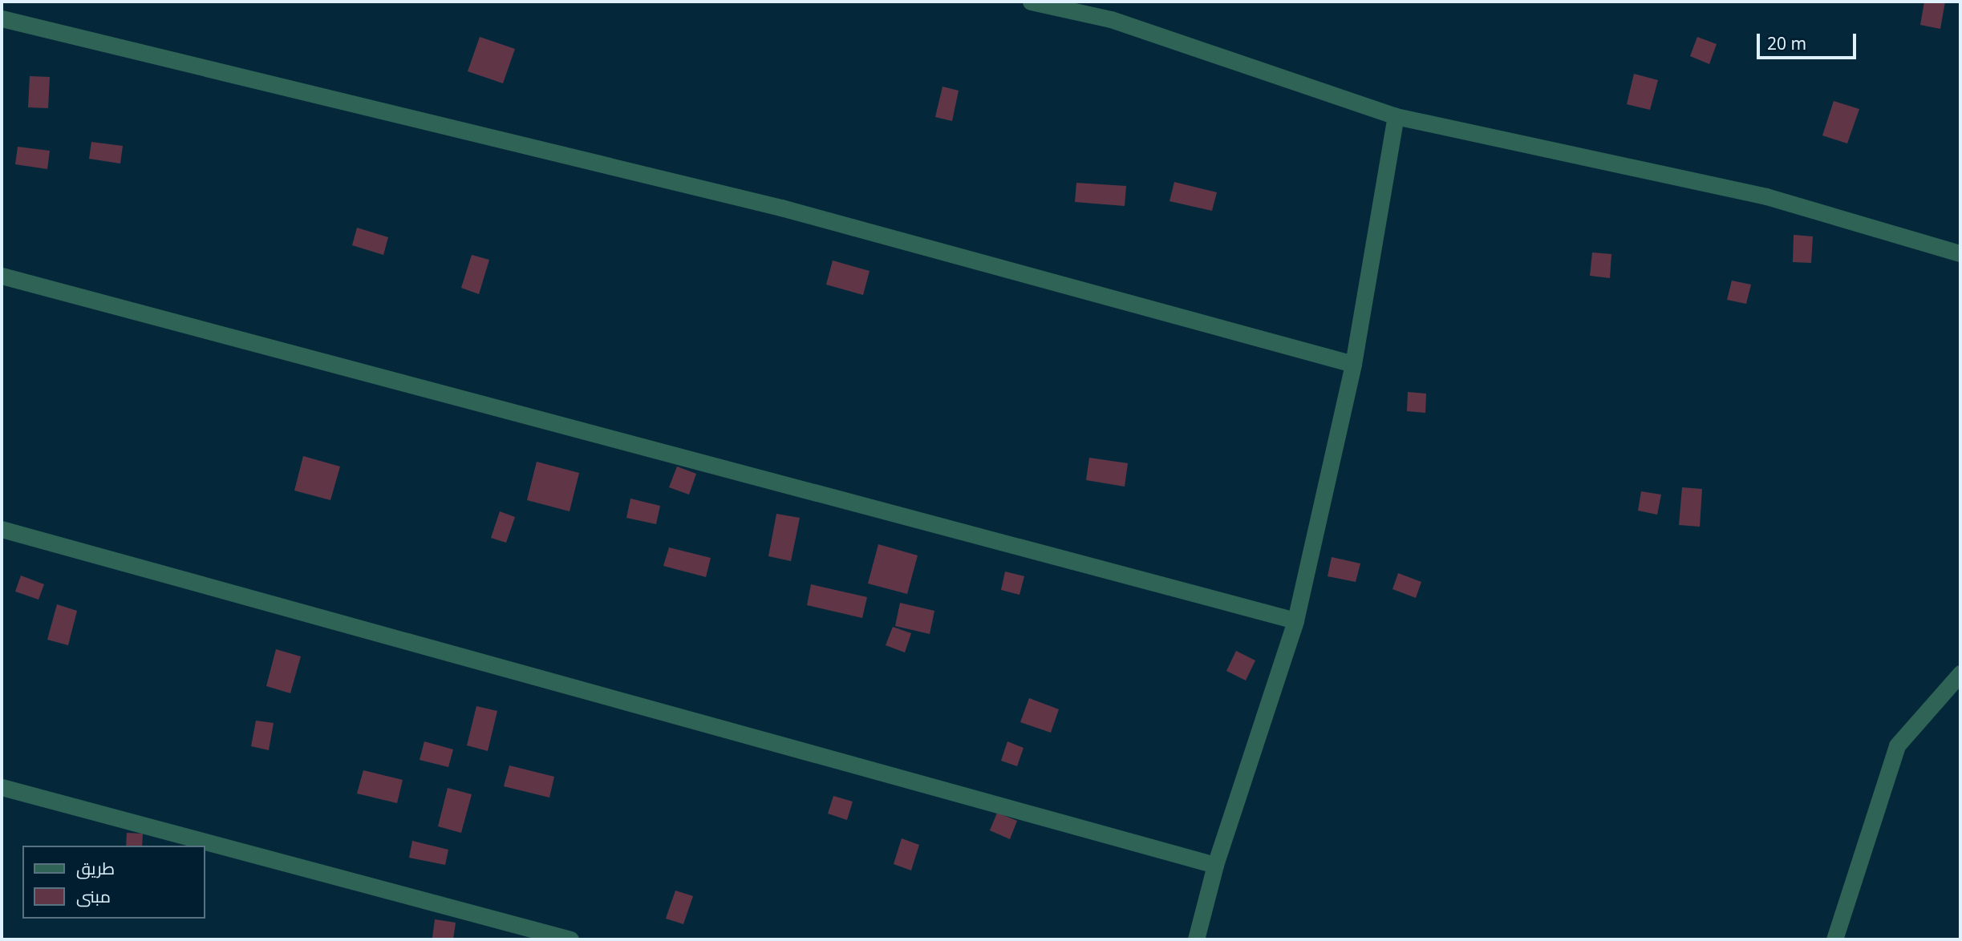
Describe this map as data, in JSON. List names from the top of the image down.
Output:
{
  "legend": ["طريق", "مبنى"],
  "scale_bar": "20 m"
}
